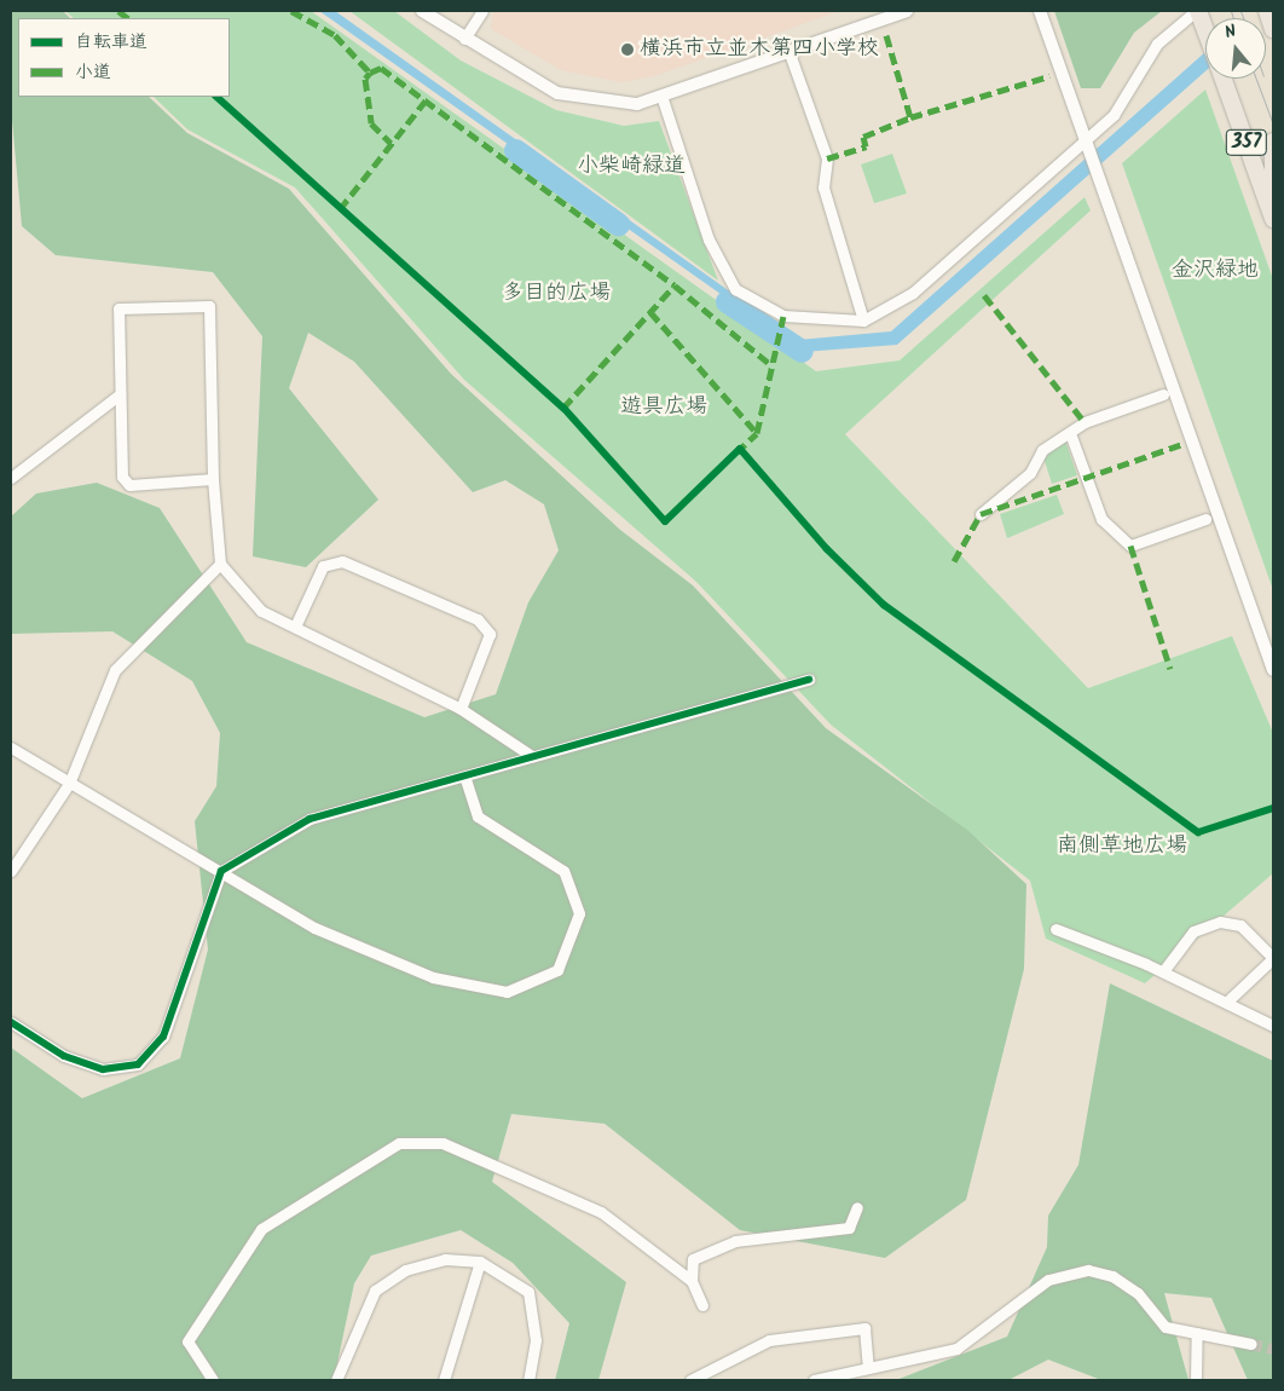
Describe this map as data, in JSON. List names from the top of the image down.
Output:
{
  "streets": {
    "highway": ["357"]
  },
  "parks": [
    "小柴崎緑道",
    "金沢緑地",
    "多目的広場",
    "遊具広場",
    "南側草地広場"
  ],
  "places": ["横浜市立並木第四小学校"],
  "legend": ["自転車道", "小道"],
  "north": "top"
}
